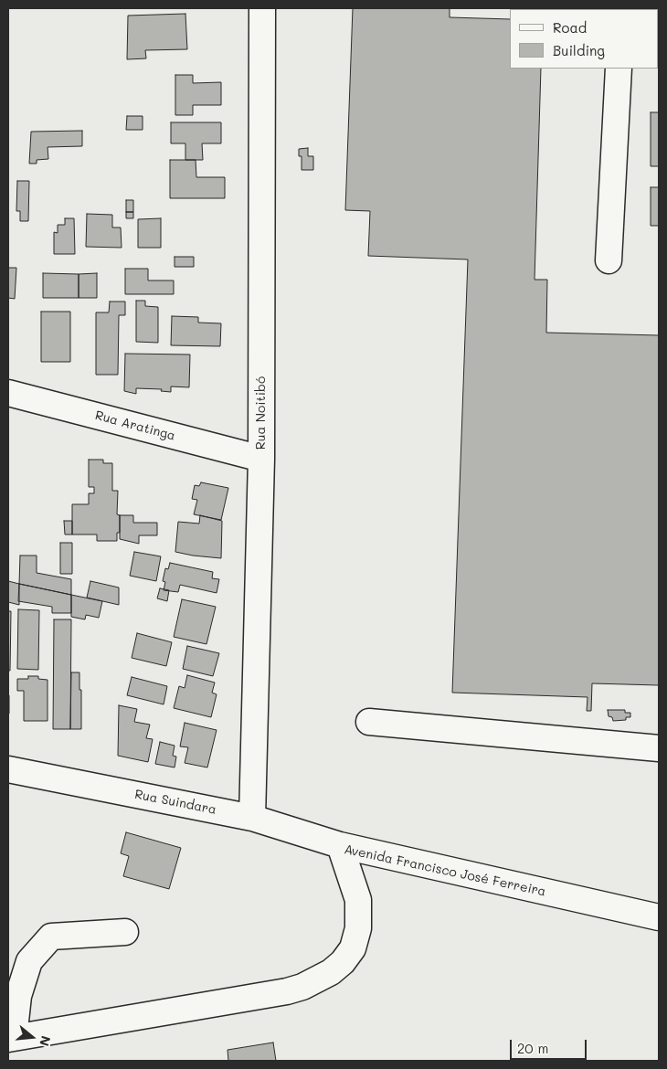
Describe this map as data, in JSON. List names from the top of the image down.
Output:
{
  "streets": {
    "street": [
      "Rua Noitibó",
      "Rua Aratinga",
      "Rua Suindara",
      "Avenida Francisco José Ferreira"
    ]
  },
  "crossings": [
    ["Rua Noitibó", "Rua Aratinga"],
    ["Rua Noitibó", "Rua Suindara"],
    ["Rua Suindara", "Avenida Francisco José Ferreira"]
  ],
  "legend": ["Road", "Building"],
  "scale_bar": "20 m",
  "north": "right"
}
